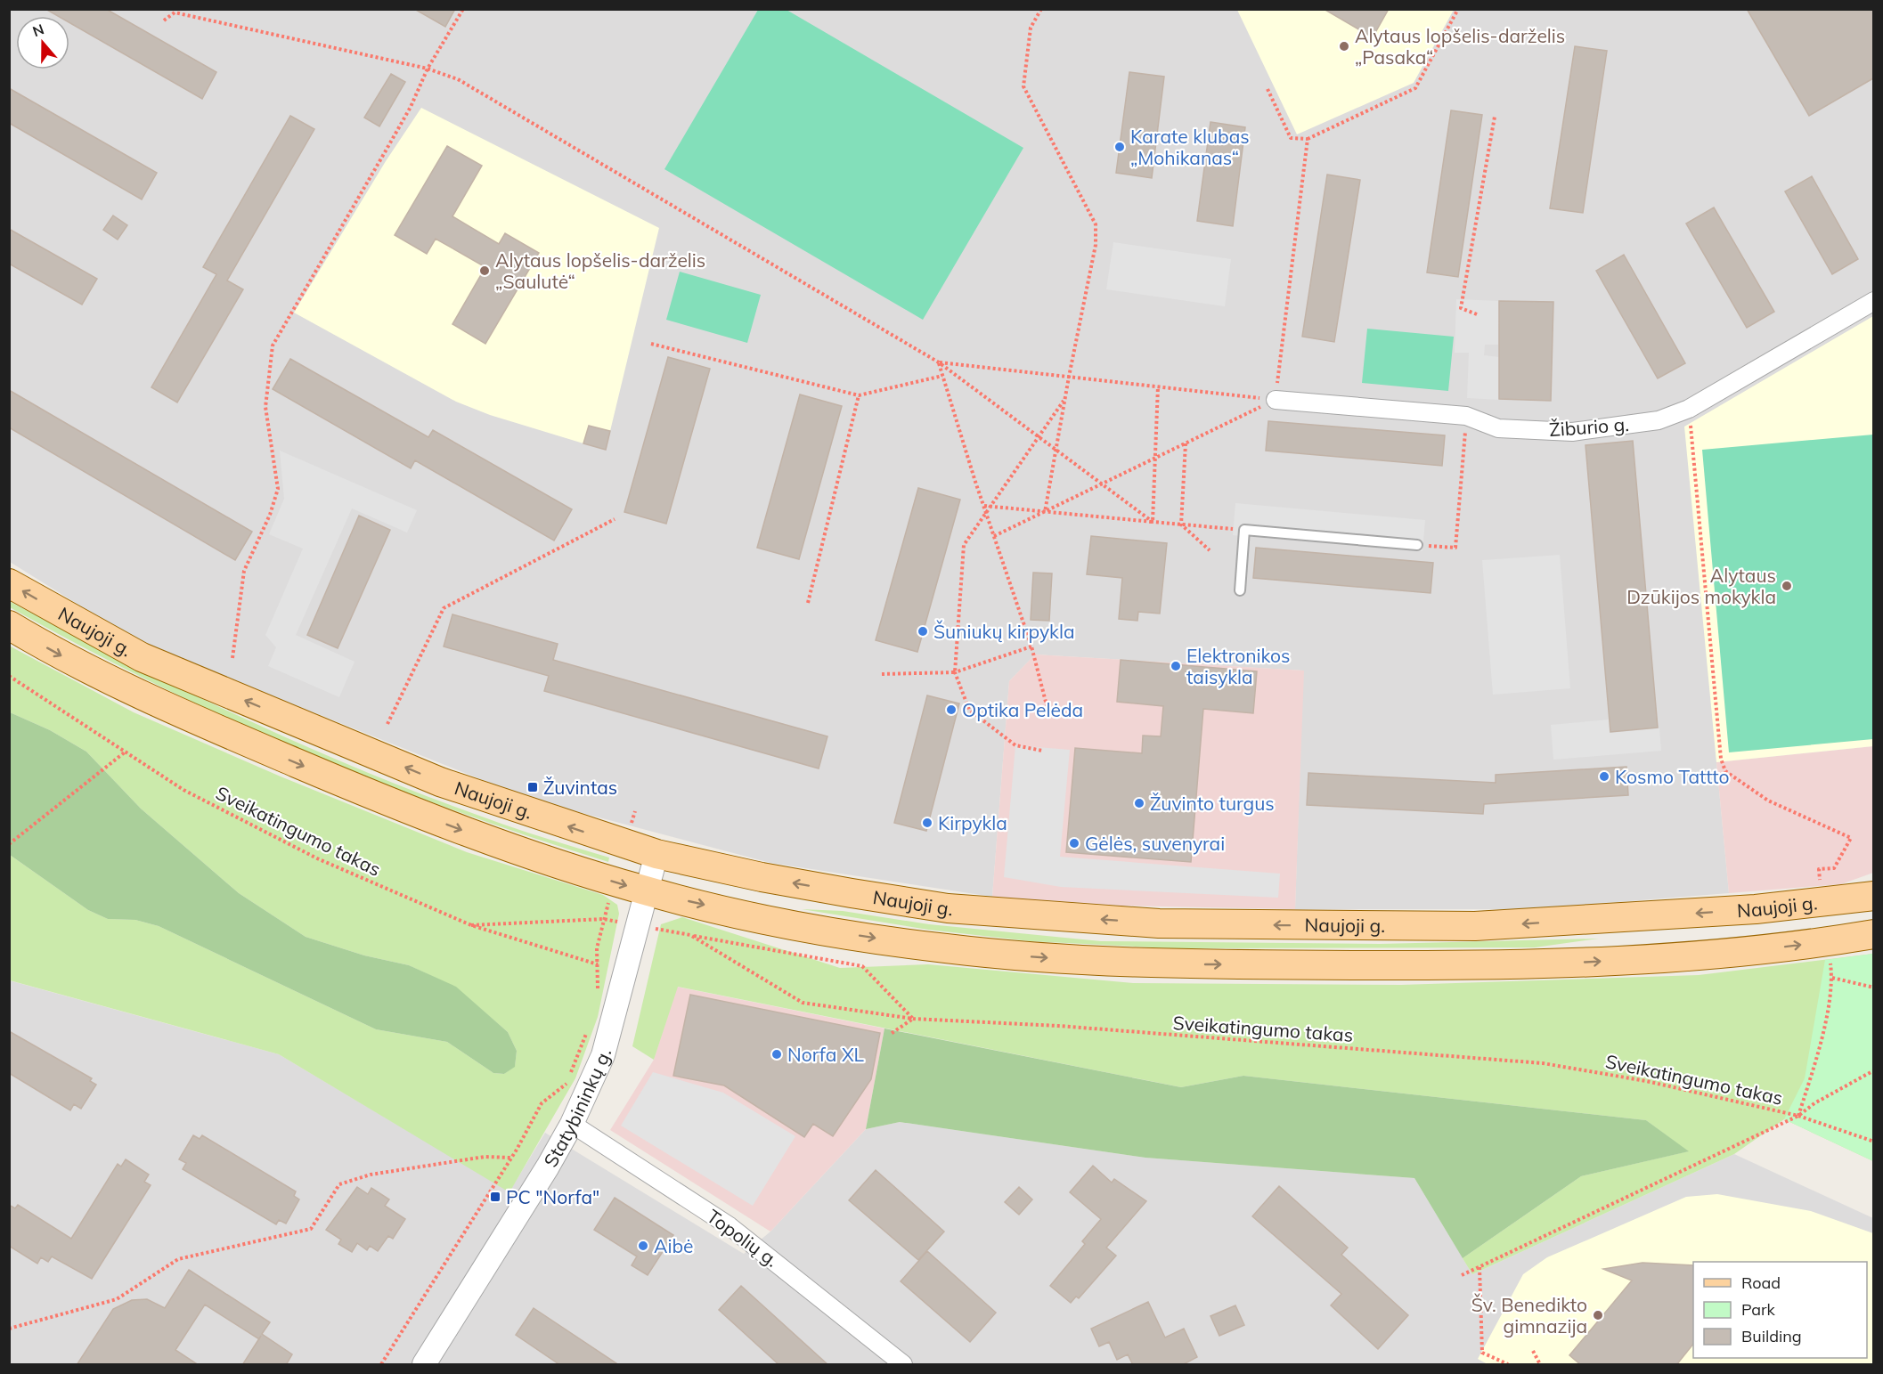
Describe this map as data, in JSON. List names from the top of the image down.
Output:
{
  "streets": {
    "main road": ["Naujoji g."],
    "street": ["Žiburio g.", "Statybininkų g.", "Topolių g."],
    "path": ["Sveikatingumo takas"]
  },
  "crossings": [
    ["Naujoji g.", "Statybininkų g."],
    ["Statybininkų g.", "Topolių g."]
  ],
  "places": {
    "other": [
      "Alytaus lopšelis-darželis „Pasaka“",
      "Karate klubas „Mohikanas“",
      "Alytaus lopšelis-darželis „Saulutė“",
      "Alytaus Dzūkijos mokykla",
      "Šuniukų kirpykla",
      "Elektronikos taisykla",
      "Optika Pelėda",
      "Kosmo Tattto",
      "Žuvinto turgus",
      "Kirpykla",
      "Gėlės, suvenyrai",
      "Norfa XL",
      "Aibė",
      "Šv. Benedikto gimnazija"
    ],
    "transit": ["Žuvintas", "PC \"Norfa\""]
  },
  "legend": ["Road", "Park", "Building"],
  "north": "top"
}
